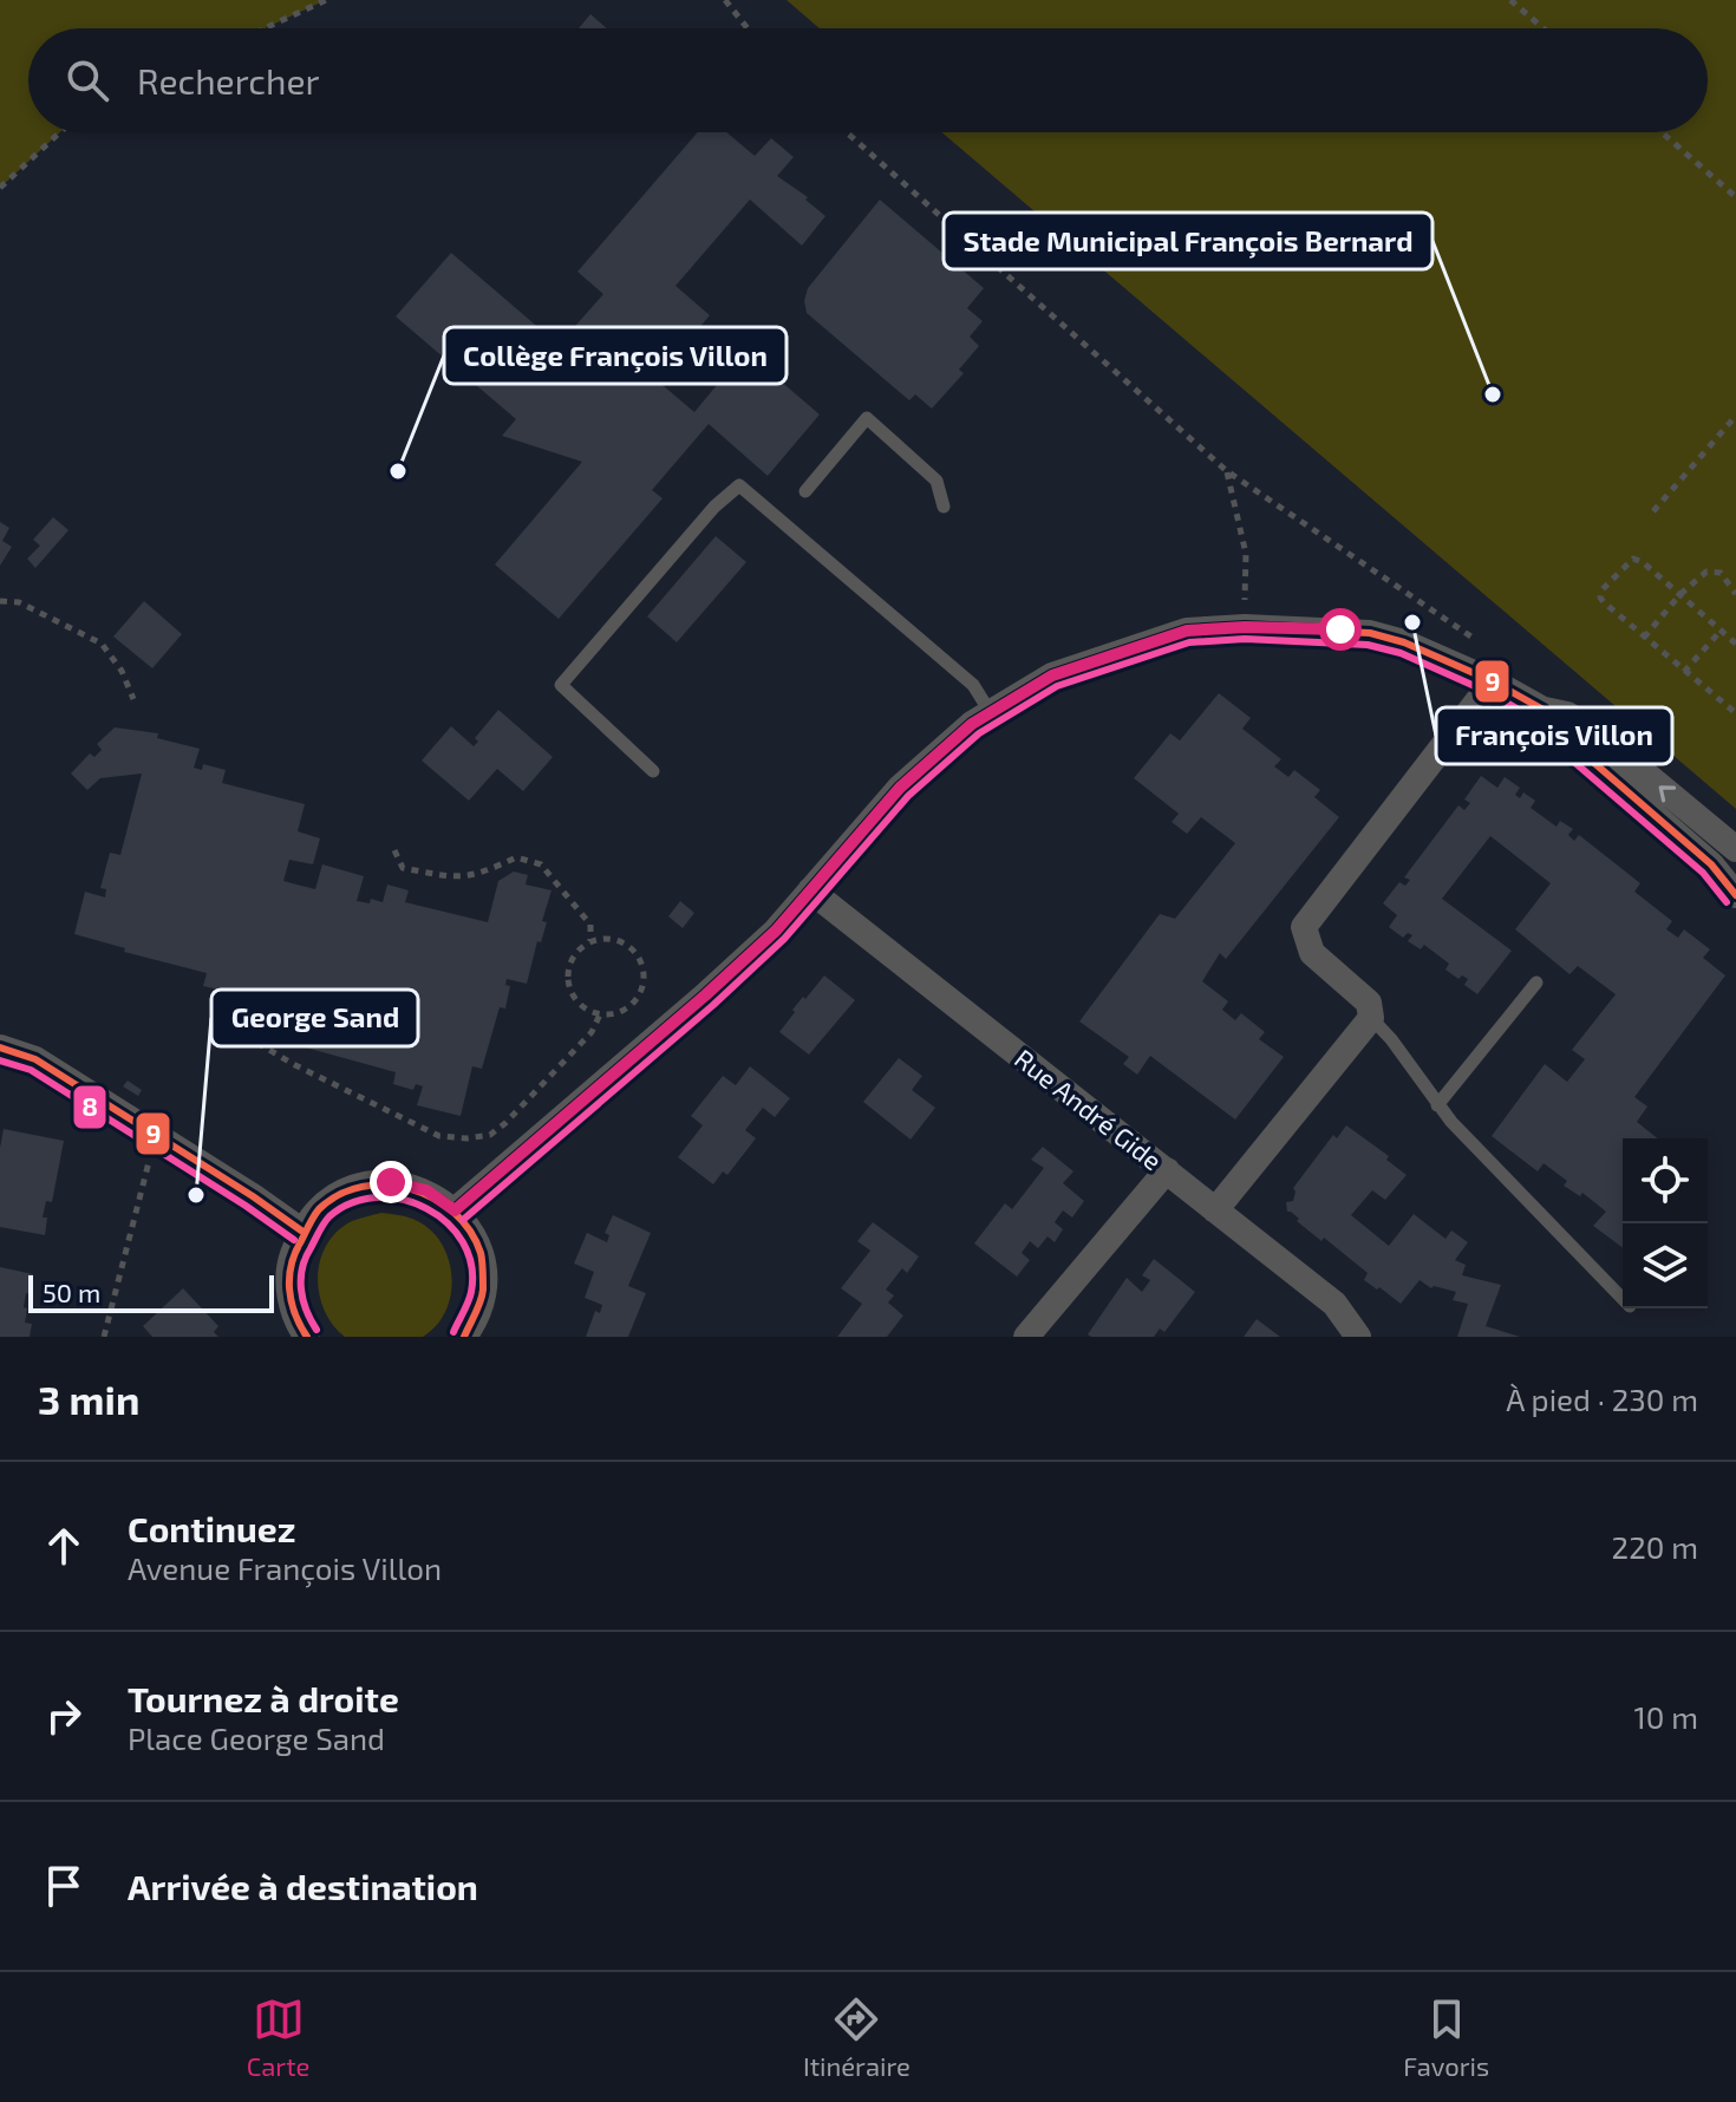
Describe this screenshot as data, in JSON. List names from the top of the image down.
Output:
{
  "streets": {
    "street": ["Rue André Gide"]
  },
  "places": [
    "Stade Municipal François Bernard",
    "Collège François Villon",
    "François Villon",
    "George Sand"
  ],
  "lines": ["transit line 9", "transit line 8"],
  "scale_bar": "50 m",
  "page": {
    "search": "Rechercher",
    "scale": "50 m",
    "heading": ["3 min", "À pied · 230 m"],
    "list": [
      ["Continuez", "Avenue François Villon", "220 m"],
      ["Tournez à droite", "Place George Sand", "10 m"],
      "Arrivée à destination"
    ],
    "nav": ["Carte", "Itinéraire", "Favoris"]
  }
}
